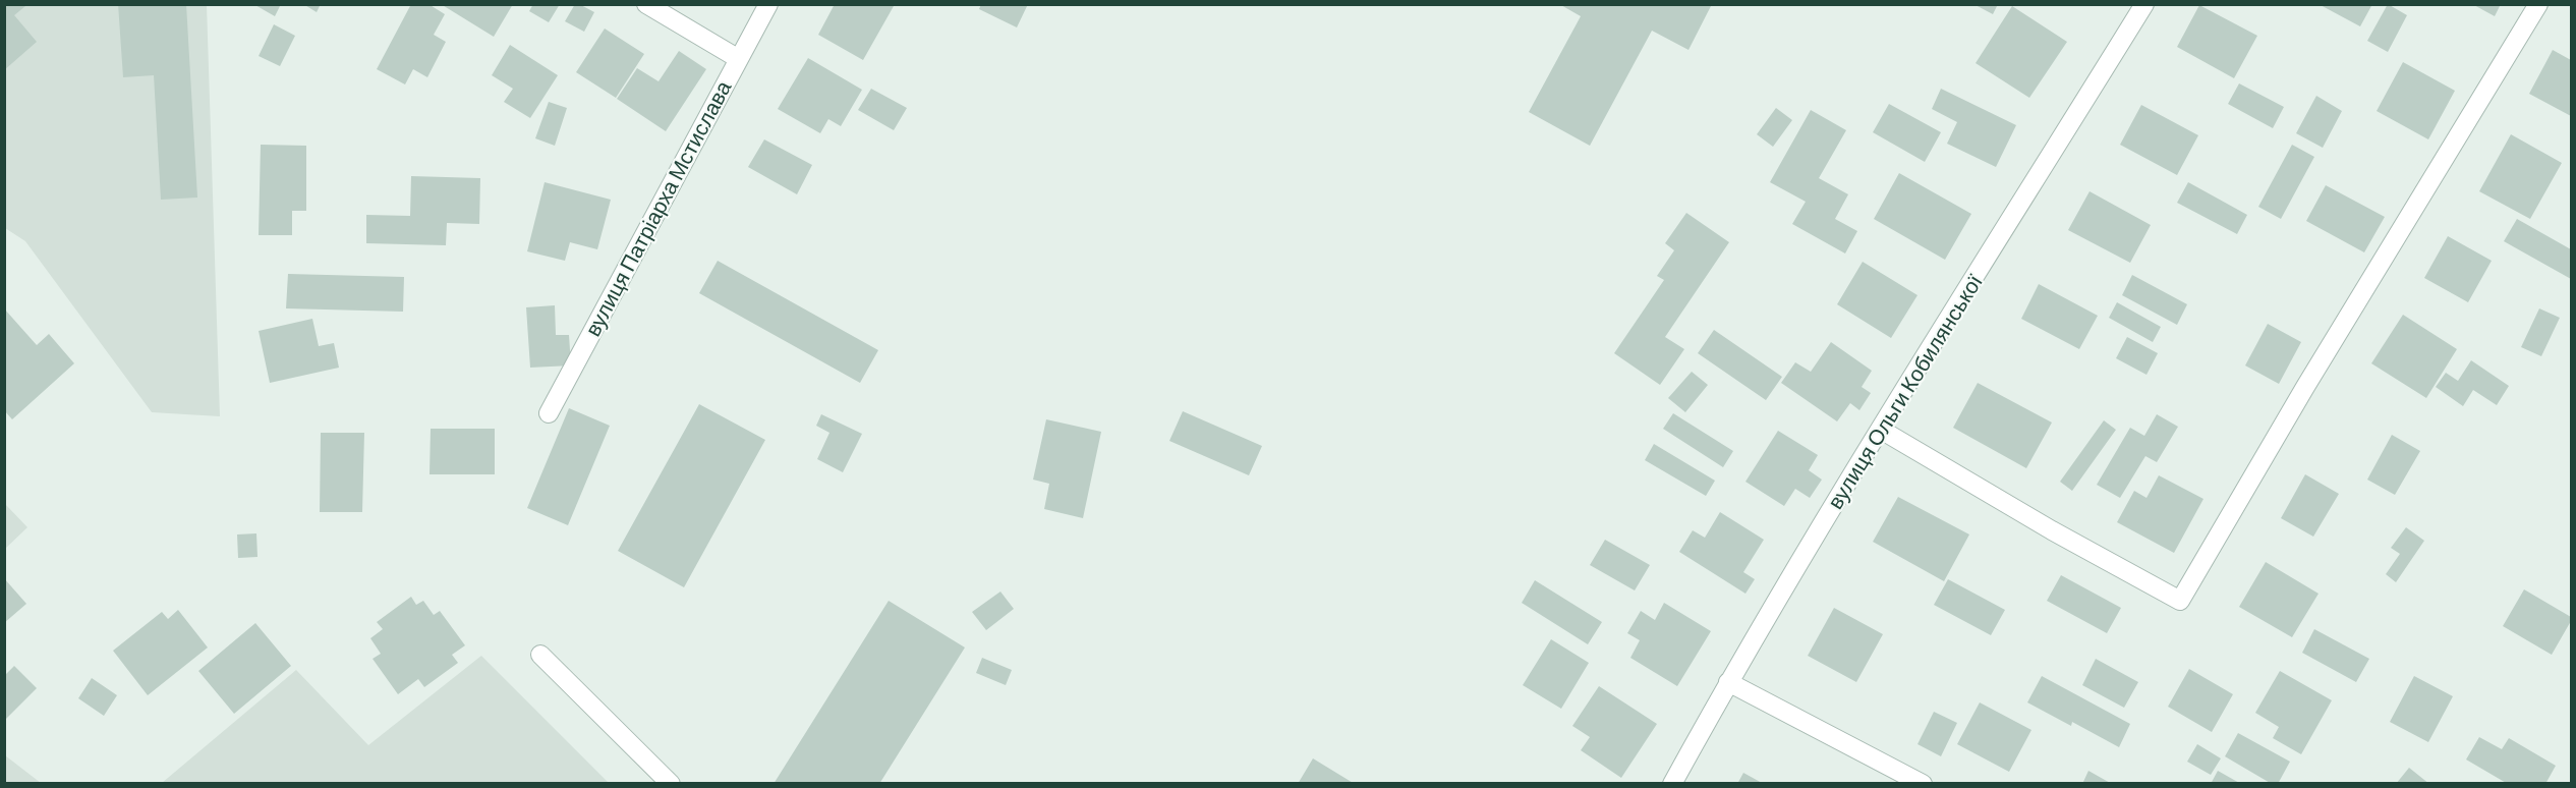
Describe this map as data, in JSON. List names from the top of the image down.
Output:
{
  "streets": {
    "street": ["вулиця Патріарха Мстислава", "вулиця Ольги Кобилянської"]
  }
}
